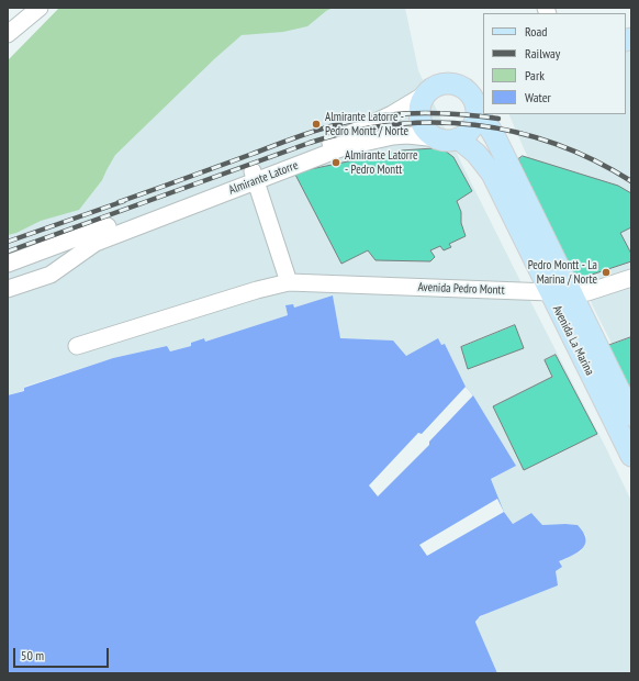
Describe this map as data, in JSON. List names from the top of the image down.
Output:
{
  "streets": {
    "main road": ["Almirante Latorre", "Avenida La Marina"],
    "street": ["Avenida Pedro Montt"]
  },
  "crossings": [
    ["Almirante Latorre", "Avenida La Marina"],
    ["Avenida Pedro Montt", "Avenida La Marina"]
  ],
  "places": ["Almirante Latorre - Pedro Montt / Norte", "Almirante Latorre - Pedro Montt", "Pedro Montt - La Marina / Norte"],
  "legend": [
    "Road",
    "Railway",
    "Park",
    "Water"
  ],
  "scale_bar": "50 m"
}
